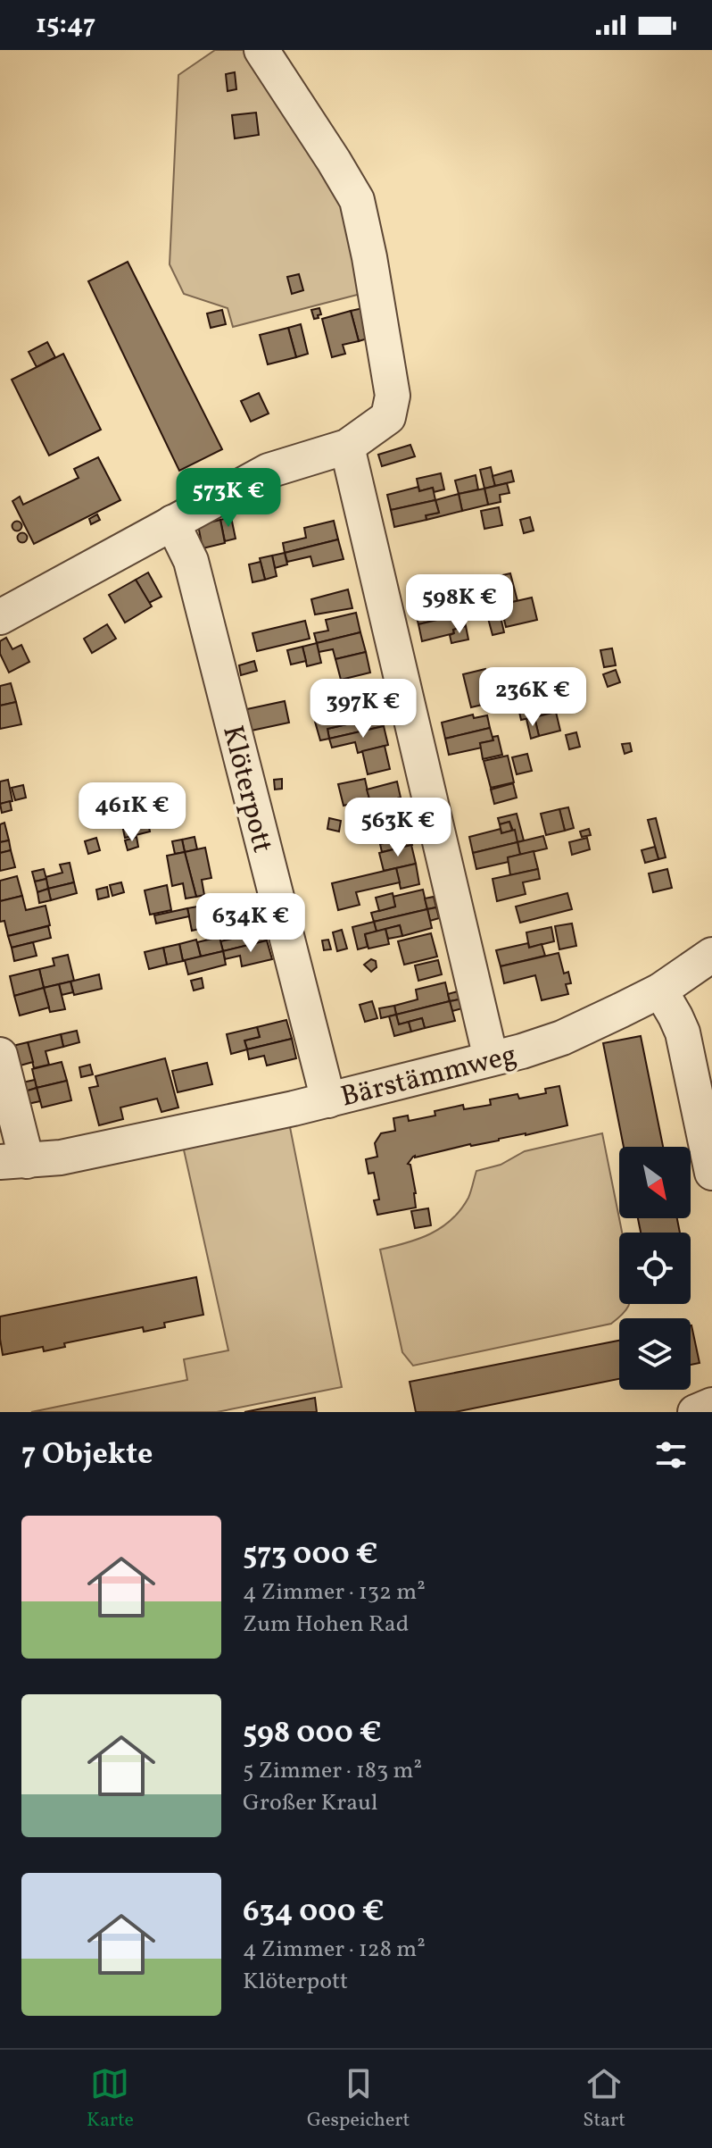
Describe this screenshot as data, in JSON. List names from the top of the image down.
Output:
{
  "streets": {
    "street": ["Klöterpott", "Bärstämmweg"]
  },
  "crossings": [
    ["Klöterpott", "Bärstämmweg"]
  ],
  "north": "bottom right",
  "page": {
    "status": "15:47",
    "price": [
      "573K €",
      "598K €",
      "236K €",
      "397K €",
      "461K €",
      "563K €",
      "634K €"
    ],
    "heading": "7 Objekte",
    "list": [
      {
        "name": "573 000 €",
        "note": "4 Zimmer · 132 m² · Zum Hohen Rad"
      },
      {
        "name": "598 000 €",
        "note": "5 Zimmer · 183 m² · Großer Kraul"
      },
      {
        "name": "634 000 €",
        "note": "4 Zimmer · 128 m² · Klöterpott"
      }
    ],
    "tabs": ["Karte", "Gespeichert", "Start"]
  }
}
